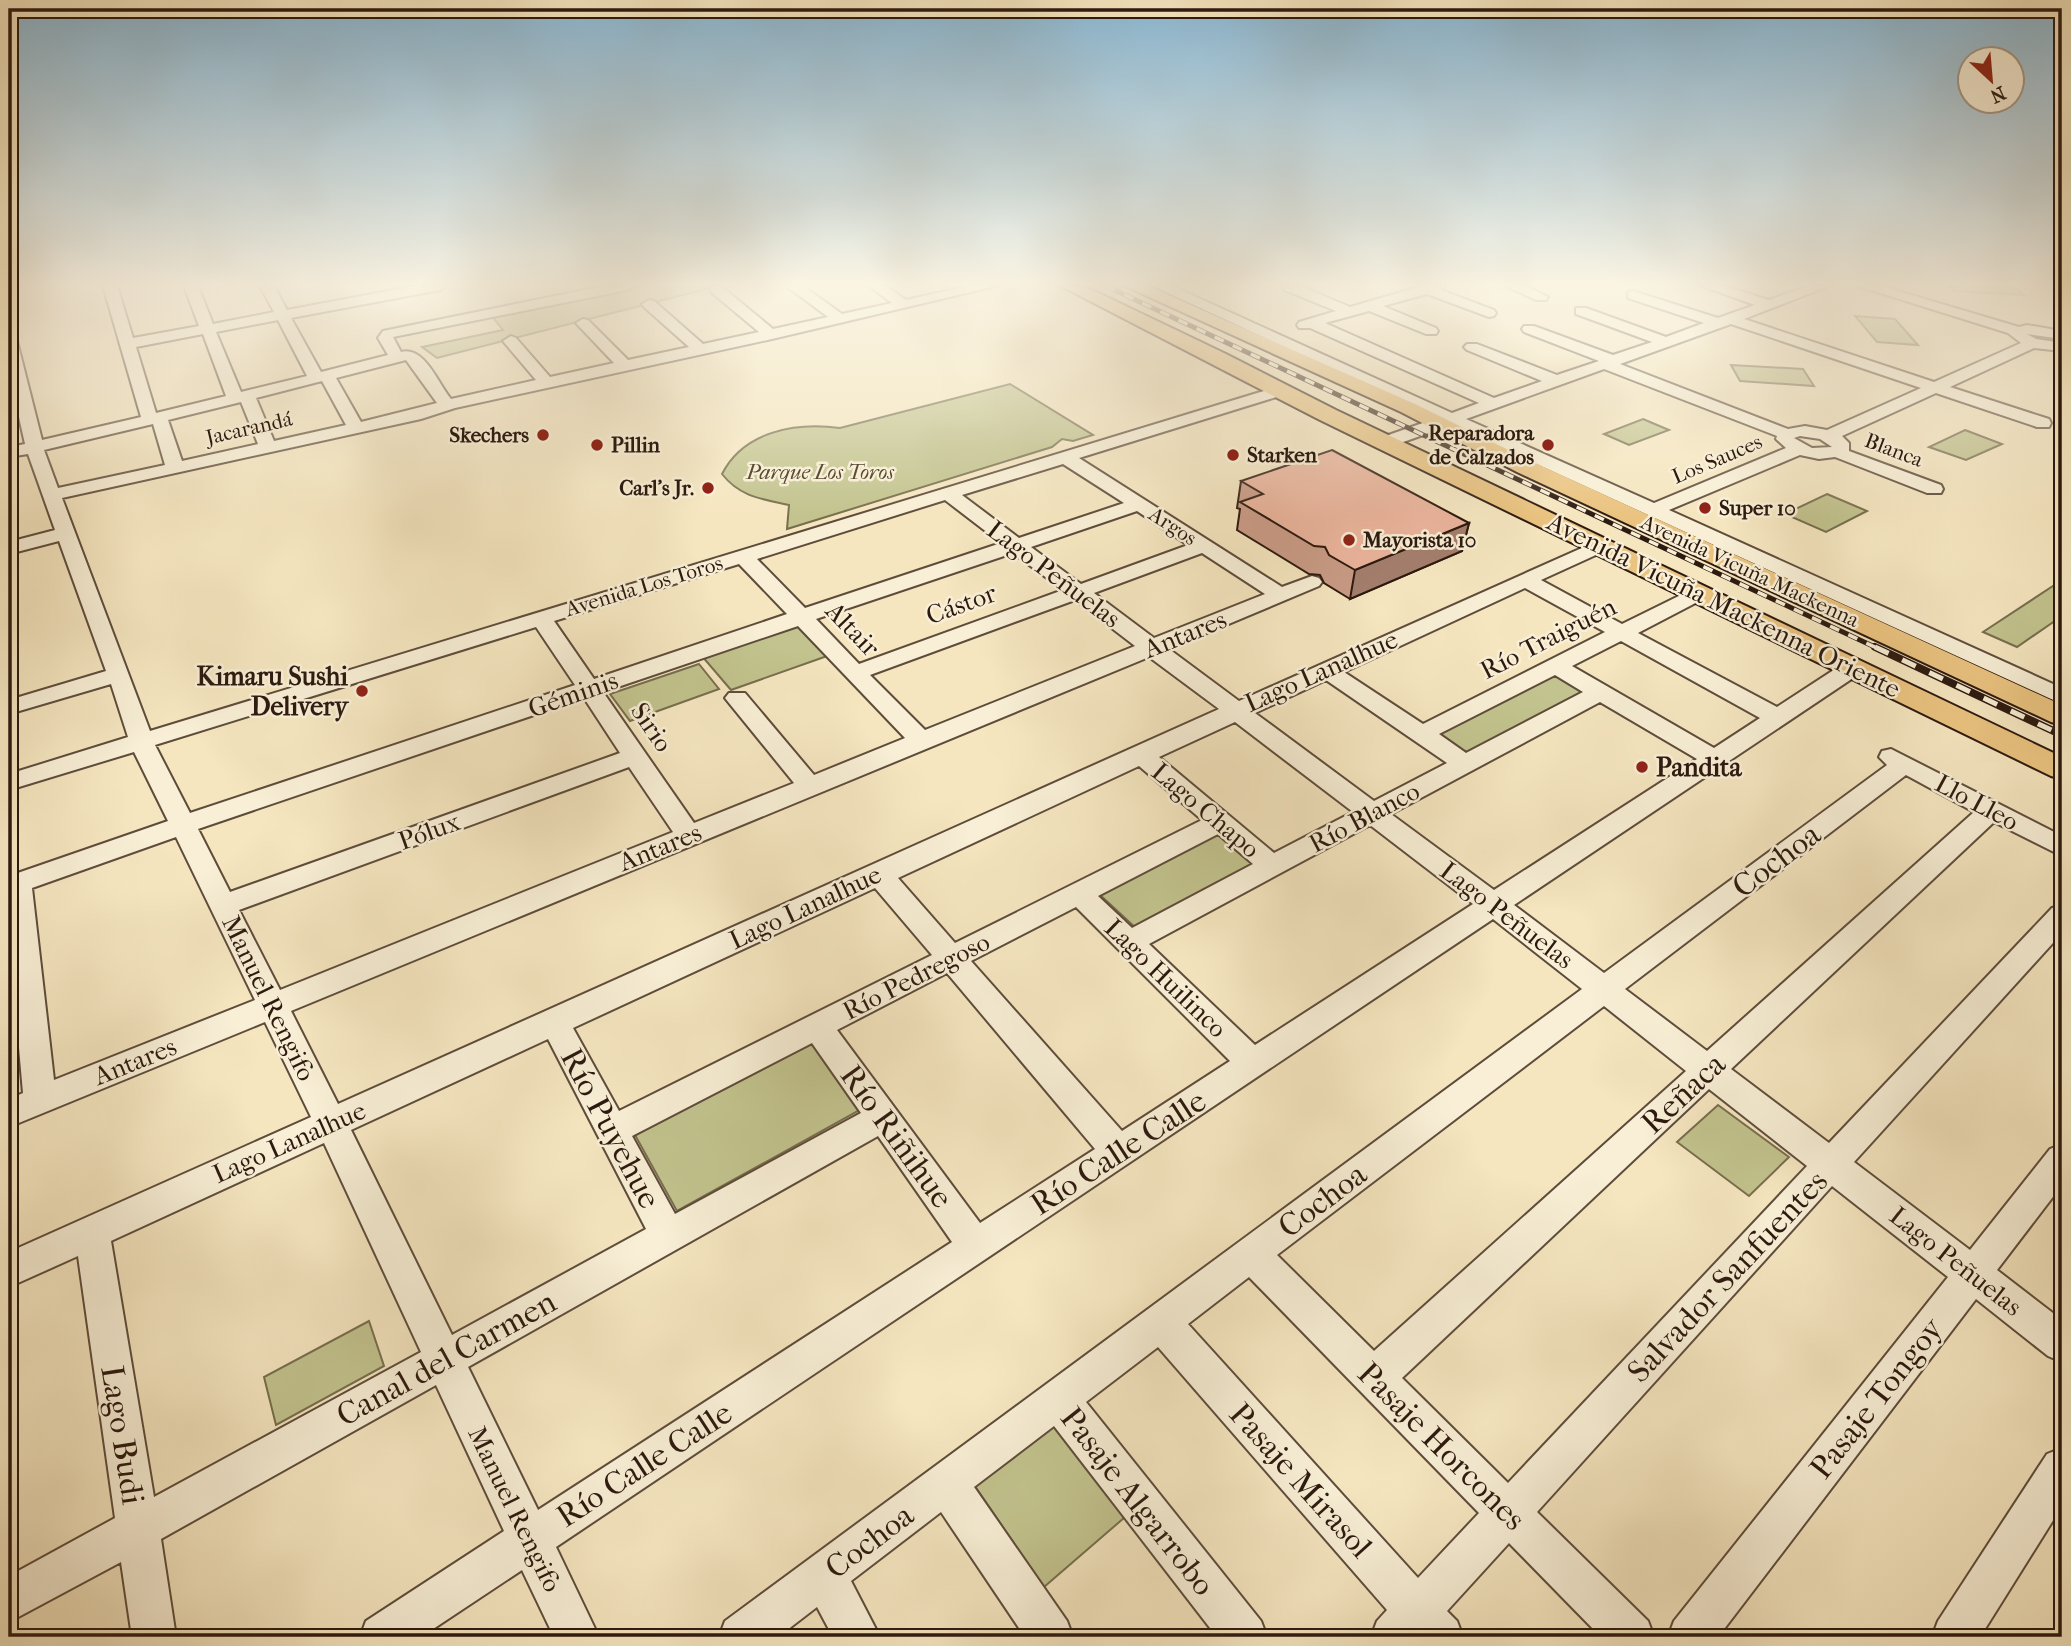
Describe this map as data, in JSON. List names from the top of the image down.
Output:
{
  "streets": {
    "main road": ["Avenida Vicuña Mackenna", "Avenida Vicuña Mackenna Oriente"],
    "street": [
      "Jacarandá",
      "Blanca",
      "Los Sauces",
      "Argos",
      "Lago Peñuelas",
      "Avenida Los Toros",
      "Cástor",
      "Altair",
      "Antares",
      "Río Traiguén",
      "Lago Lanalhue",
      "Géminis",
      "Sirio",
      "Llo Lleo",
      "Lago Chapo",
      "Río Blanco",
      "Pólux",
      "Cochoa",
      "Río Pedregoso",
      "Lago Huilinco",
      "Manuel Rengifo",
      "Reñaca",
      "Río Puyehue",
      "Río Riñihue",
      "Río Calle Calle",
      "Salvador Sanfuentes",
      "Canal del Carmen",
      "Pasaje Tongoy",
      "Lago Budi",
      "Pasaje Horcones",
      "Pasaje Mirasol",
      "Pasaje Algarrobo"
    ]
  },
  "crossings": [
    ["Jacarandá", "Manuel Rengifo"],
    ["Blanca", "Los Sauces"],
    ["Argos", "Avenida Los Toros"],
    ["Argos", "Cástor"],
    ["Argos", "Antares"],
    ["Argos", "Géminis"],
    ["Lago Peñuelas", "Avenida Los Toros"],
    ["Lago Peñuelas", "Cástor"],
    ["Lago Peñuelas", "Antares"],
    ["Lago Peñuelas", "Lago Lanalhue"],
    ["Lago Peñuelas", "Géminis"],
    ["Lago Peñuelas", "Río Blanco"],
    ["Lago Peñuelas", "Cochoa"],
    ["Lago Peñuelas", "Reñaca"],
    ["Lago Peñuelas", "Río Calle Calle"],
    ["Lago Peñuelas", "Salvador Sanfuentes"],
    ["Lago Peñuelas", "Pasaje Tongoy"],
    ["Avenida Los Toros", "Avenida Vicuña Mackenna Oriente"],
    ["Avenida Los Toros", "Altair"],
    ["Avenida Los Toros", "Sirio"],
    ["Avenida Los Toros", "Manuel Rengifo"],
    ["Cástor", "Altair"],
    ["Avenida Vicuña Mackenna Oriente", "Río Traiguén"],
    ["Avenida Vicuña Mackenna Oriente", "Lago Lanalhue"],
    ["Avenida Vicuña Mackenna Oriente", "Río Calle Calle"],
    ["Altair", "Antares"],
    ["Altair", "Géminis"],
    ["Antares", "Sirio"],
    ["Antares", "Manuel Rengifo"],
    ["Lago Lanalhue", "Lago Chapo"],
    ["Lago Lanalhue", "Manuel Rengifo"],
    ["Lago Lanalhue", "Río Puyehue"],
    ["Lago Lanalhue", "Lago Budi"],
    ["Géminis", "Sirio"],
    ["Géminis", "Manuel Rengifo"],
    ["Sirio", "Pólux"],
    ["Llo Lleo", "Cochoa"],
    ["Llo Lleo", "Reñaca"],
    ["Lago Chapo", "Río Blanco"],
    ["Lago Chapo", "Río Pedregoso"],
    ["Río Blanco", "Lago Huilinco"],
    ["Pólux", "Manuel Rengifo"],
    ["Cochoa", "Pasaje Horcones"],
    ["Cochoa", "Pasaje Mirasol"],
    ["Cochoa", "Pasaje Algarrobo"],
    ["Río Pedregoso", "Lago Huilinco"],
    ["Río Pedregoso", "Río Puyehue"],
    ["Río Pedregoso", "Río Riñihue"],
    ["Lago Huilinco", "Río Calle Calle"],
    ["Manuel Rengifo", "Río Calle Calle"],
    ["Manuel Rengifo", "Canal del Carmen"],
    ["Reñaca", "Pasaje Horcones"],
    ["Río Puyehue", "Canal del Carmen"],
    ["Río Riñihue", "Río Calle Calle"],
    ["Río Riñihue", "Canal del Carmen"],
    ["Salvador Sanfuentes", "Pasaje Horcones"],
    ["Salvador Sanfuentes", "Pasaje Mirasol"],
    ["Canal del Carmen", "Lago Budi"]
  ],
  "parks": ["Parque Los Toros"],
  "places": [
    "Skechers",
    "Pillin",
    "Reparadora de Calzados",
    "Starken",
    "Carl's Jr.",
    "Super 10",
    "Mayorista 10",
    "Kimaru Sushi Delivery",
    "Pandita"
  ],
  "north": "bottom right"
}
